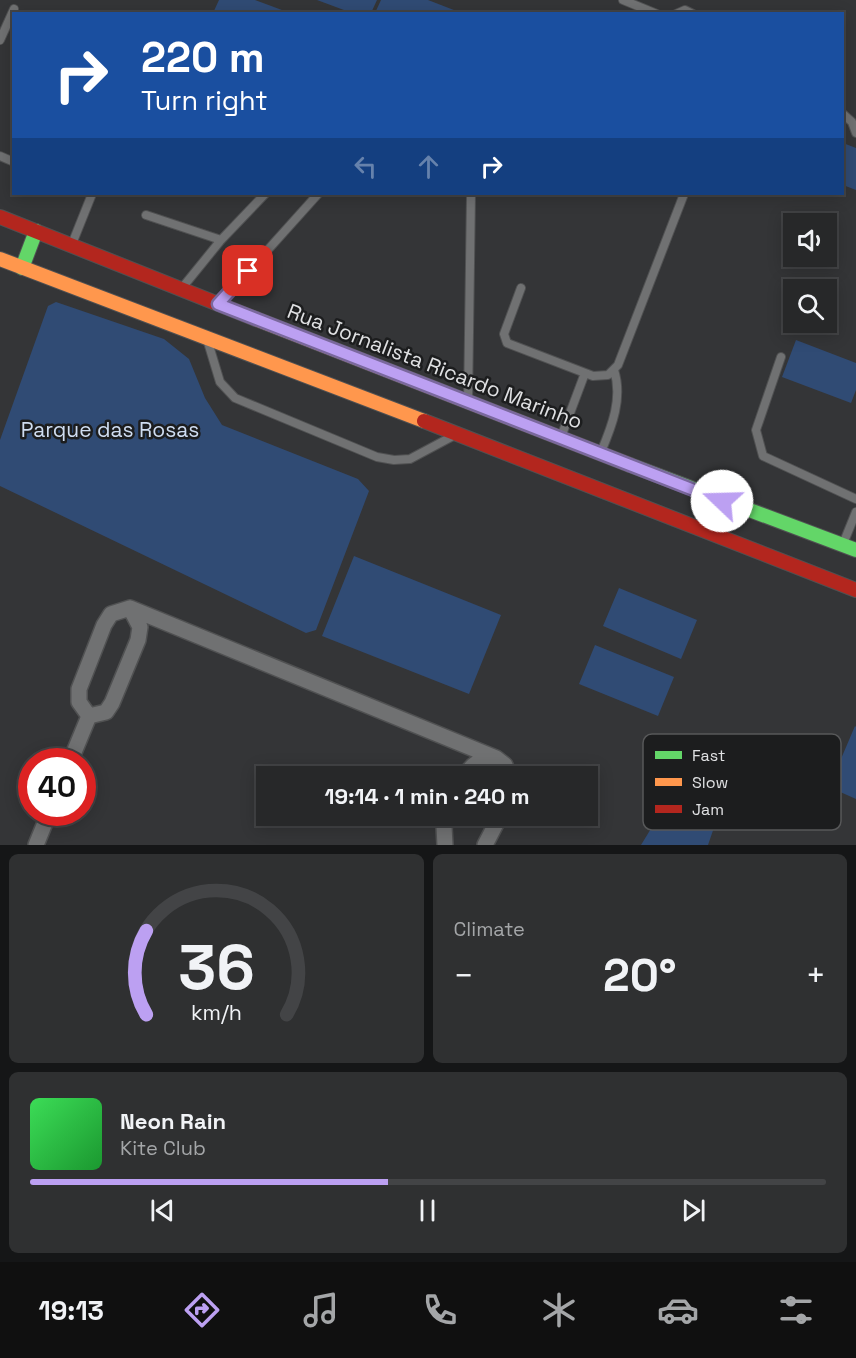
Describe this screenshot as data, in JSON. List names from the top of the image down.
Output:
{
  "streets": {
    "street": ["Rua Jornalista Ricardo Marinho"]
  },
  "parks": ["Parque das Rosas"],
  "legend": ["Fast", "Slow", "Jam"],
  "page": {
    "turn": ["220 m", "Turn right"],
    "limit": "40",
    "trip": "19:14 · 1 min · 240 m",
    "tile": "Climate",
    "heat": ["−", "20°", "+"],
    "song": ["Neon Rain", "Kite Club"],
    "tabs": "19:13",
    "gauge": ["36", "km/h"]
  }
}
